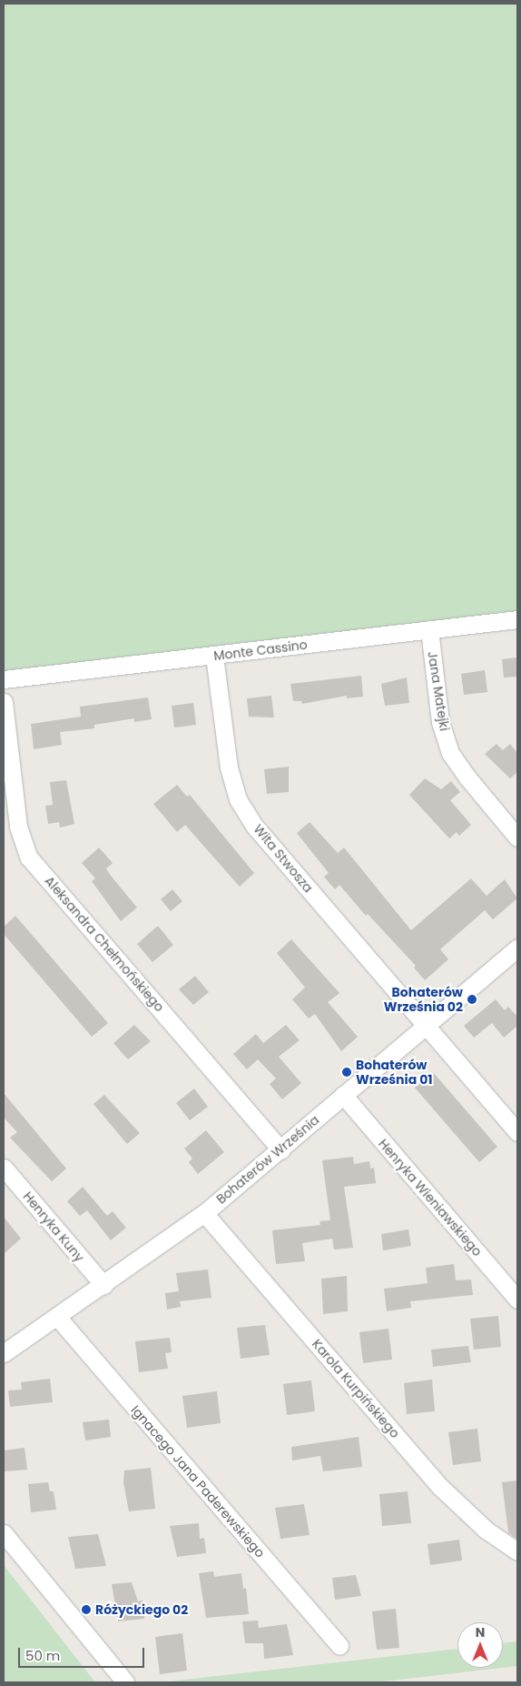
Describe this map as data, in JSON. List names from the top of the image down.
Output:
{
  "streets": {
    "street": [
      "Monte Cassino",
      "Jana Matejki",
      "Wita Stwosza",
      "Aleksandra Chełmońskiego",
      "Bohaterów Września",
      "Henryka Wieniawskiego",
      "Henryka Kuny",
      "Karola Kurpińskiego",
      "Ignacego Jana Paderewskiego"
    ]
  },
  "crossings": [
    ["Monte Cassino", "Jana Matejki"],
    ["Monte Cassino", "Wita Stwosza"],
    ["Wita Stwosza", "Bohaterów Września"],
    ["Aleksandra Chełmońskiego", "Bohaterów Września"],
    ["Bohaterów Września", "Henryka Wieniawskiego"],
    ["Bohaterów Września", "Henryka Kuny"],
    ["Bohaterów Września", "Karola Kurpińskiego"],
    ["Bohaterów Września", "Ignacego Jana Paderewskiego"]
  ],
  "places": ["Bohaterów Września 02", "Bohaterów Września 01", "Różyckiego 02"],
  "scale_bar": "50 m",
  "north": "top"
}
